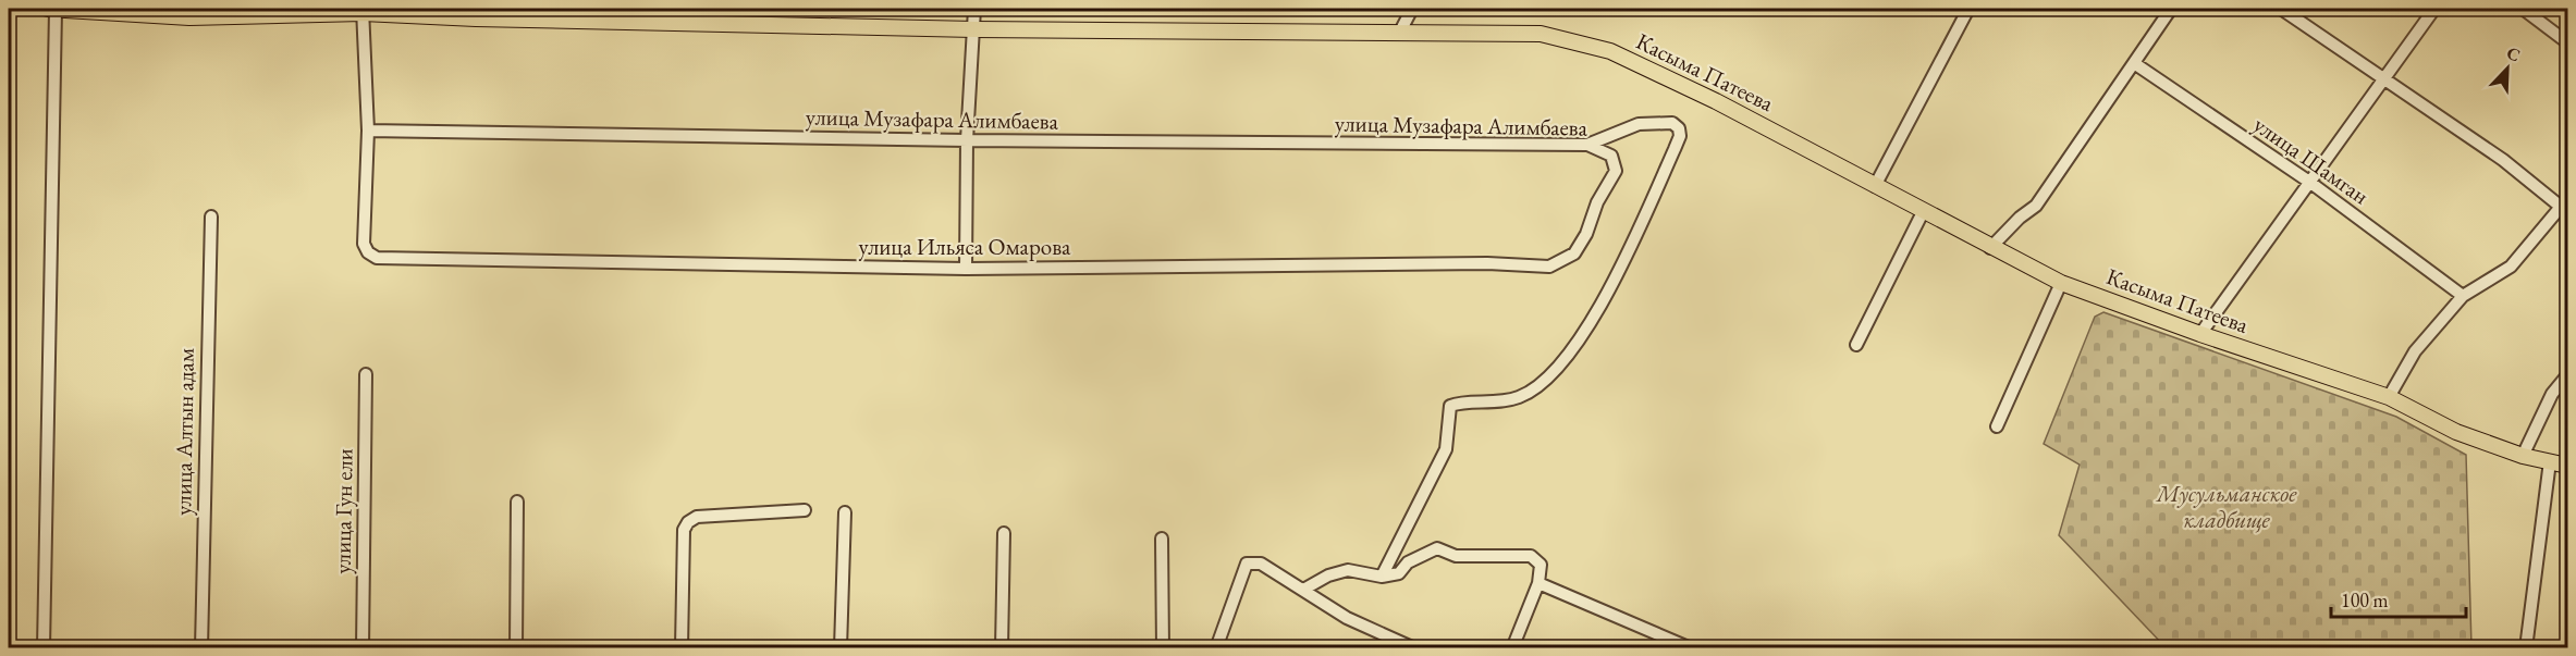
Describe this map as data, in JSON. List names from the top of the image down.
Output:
{
  "streets": {
    "main road": ["Касыма Патеева"],
    "street": [
      "улица Музафара Алимбаева",
      "улица Шамган",
      "улица Ильяса Омарова",
      "улица Алтын адам",
      "улица Гун ели"
    ]
  },
  "crossings": [
    ["улица Музафара Алимбаева", "улица Ильяса Омарова"]
  ],
  "parks": ["Мусульманское кладбище"],
  "scale_bar": "100 m",
  "north": "top right"
}
